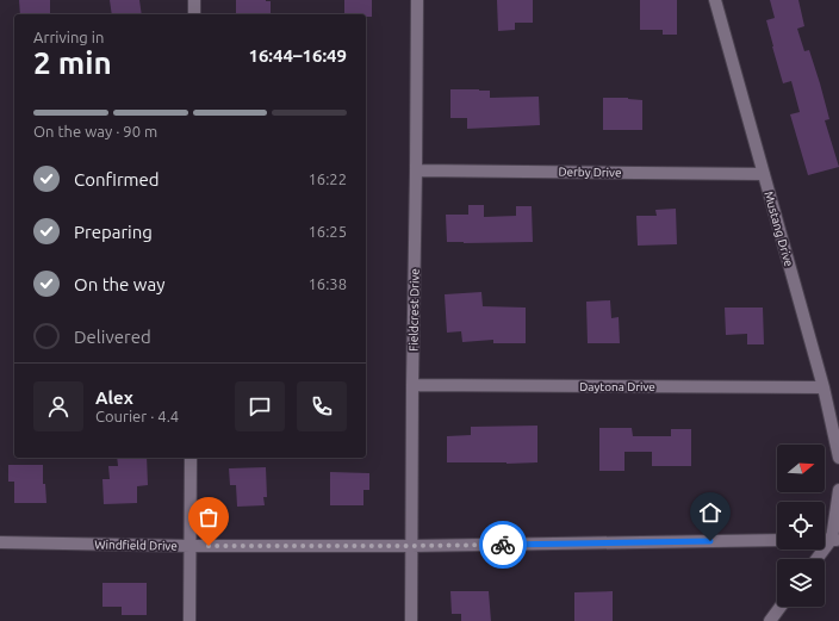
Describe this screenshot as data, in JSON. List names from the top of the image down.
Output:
{
  "streets": {
    "street": [
      "Derby Drive",
      "Mustang Drive",
      "Fieldcrest Drive",
      "Daytona Drive",
      "Windfield Drive"
    ]
  },
  "crossings": [
    ["Derby Drive", "Mustang Drive"],
    ["Derby Drive", "Fieldcrest Drive"],
    ["Mustang Drive", "Daytona Drive"],
    ["Fieldcrest Drive", "Daytona Drive"],
    ["Fieldcrest Drive", "Windfield Drive"]
  ],
  "north": "right",
  "page": {
    "heading": ["2 min", "Arriving in", "16:44–16:49"],
    "panel": ["Alex", "Courier · 4.4"],
    "bar": "On the way · 90 m",
    "list": [
      ["Confirmed", "16:22"],
      ["Preparing", "16:25"],
      ["On the way", "16:38"],
      "Delivered"
    ]
  }
}
